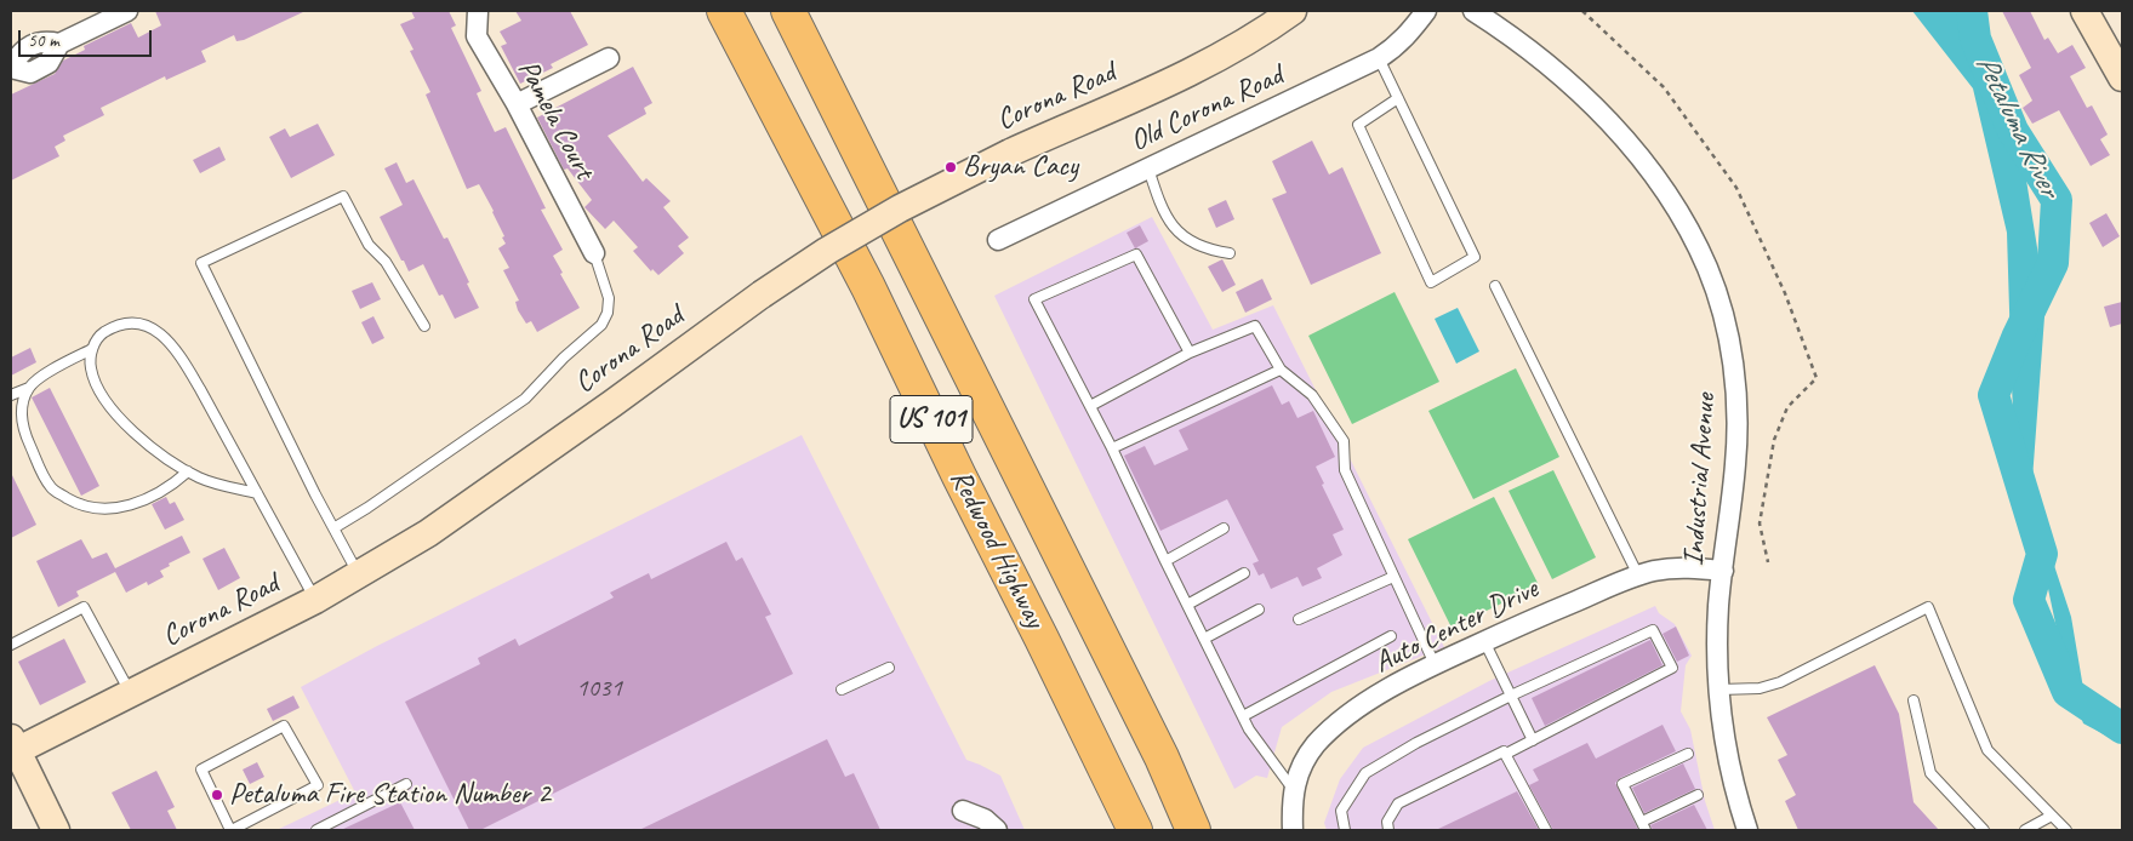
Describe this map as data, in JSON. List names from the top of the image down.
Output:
{
  "streets": {
    "highway": ["US 101", "Redwood Highway"],
    "main road": ["Corona Road"],
    "street": [
      "Old Corona Road",
      "Pamela Court",
      "Industrial Avenue",
      "Auto Center Drive"
    ]
  },
  "crossings": [
    ["Industrial Avenue", "Auto Center Drive"]
  ],
  "water": ["Petaluma River"],
  "places": ["Bryan Cacy", "Petaluma Fire Station Number 2"],
  "house_numbers": ["1031"],
  "scale_bar": "50 m"
}
